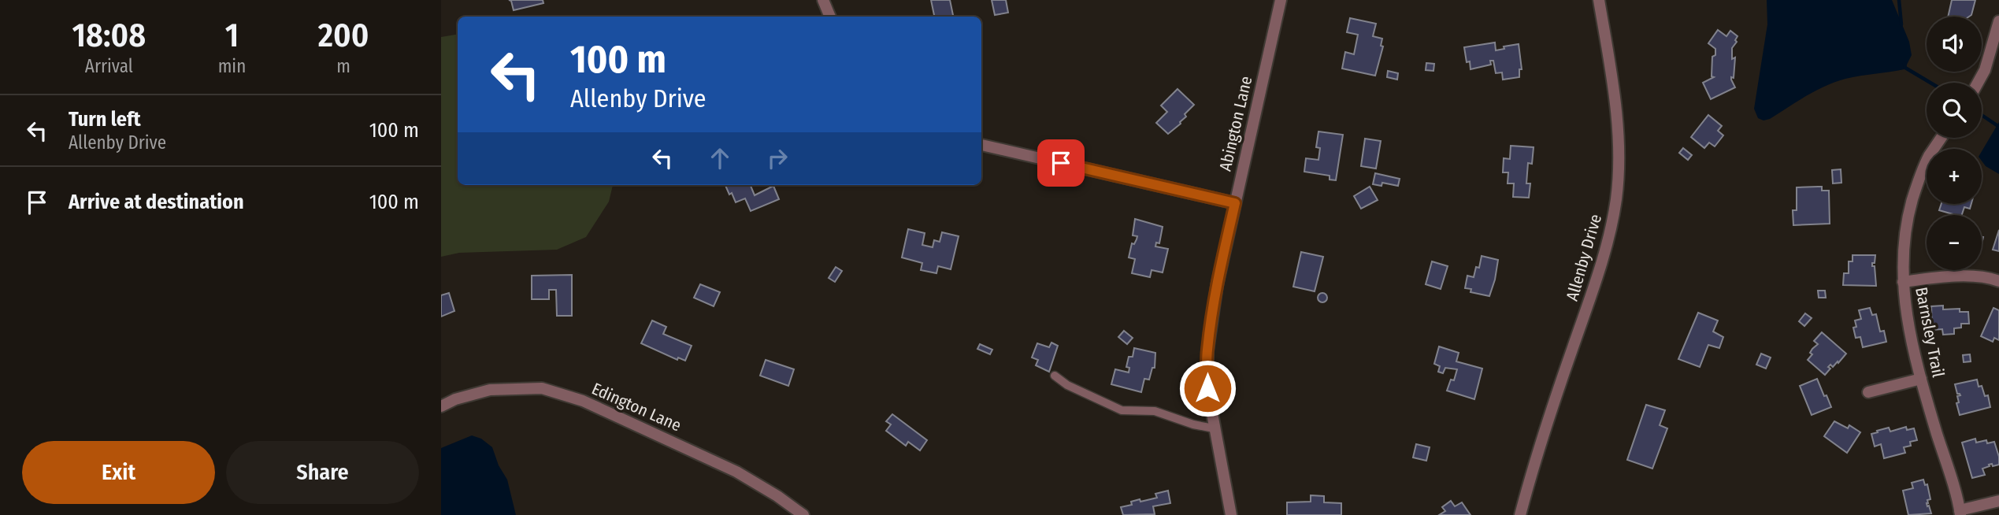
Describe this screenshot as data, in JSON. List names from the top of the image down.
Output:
{
  "streets": {
    "street": [
      "Abington Lane",
      "Allenby Drive",
      "Barnsley Trail",
      "Edington Lane"
    ]
  },
  "page": {
    "eta": [
      "18:08",
      "Arrival",
      "1",
      "min",
      "200",
      "m"
    ],
    "map_buttons": ["+", "−"],
    "turn": ["100 m", "Allenby Drive"],
    "list": [
      {
        "name": "Turn left",
        "note": "Allenby Drive",
        "value": "100 m"
      },
      {
        "name": "Arrive at destination",
        "value": "100 m"
      }
    ],
    "buttons": ["Exit", "Share"]
  }
}
